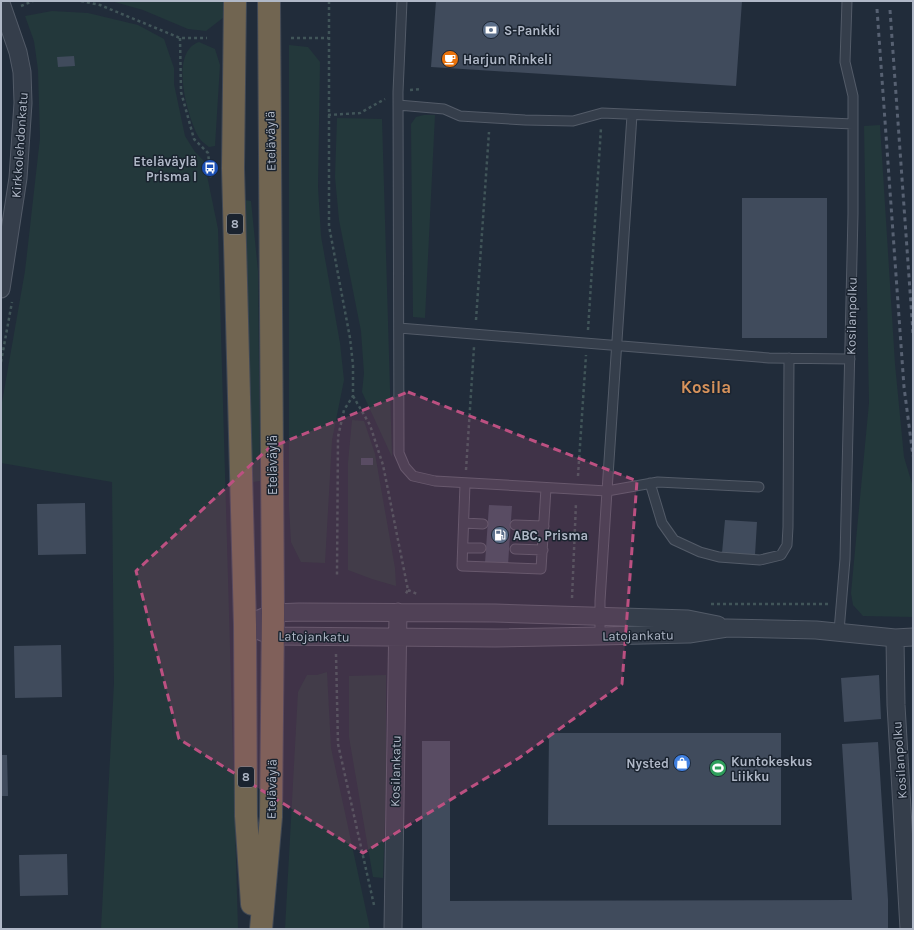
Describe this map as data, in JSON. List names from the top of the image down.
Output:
{
  "streets": {
    "highway": ["Eteläväylä", "8"],
    "street": [
      "Kirkkolehdonkatu",
      "Kosilanpolku",
      "Latojankatu",
      "Kosilankatu"
    ]
  },
  "crossings": [
    ["Eteläväylä", "Latojankatu"],
    ["Kosilanpolku", "Latojankatu"],
    ["Latojankatu", "Kosilankatu"]
  ],
  "districts": ["Kosila"],
  "places": {
    "bank": ["S-Pankki"],
    "cafe": ["Harjun Rinkeli"],
    "bus stop": ["Eteläväylä Prisma I"],
    "fuel station": ["ABC, Prisma"],
    "shop": ["Nysted"],
    "sports": ["Kuntokeskus Liikku"]
  }
}
